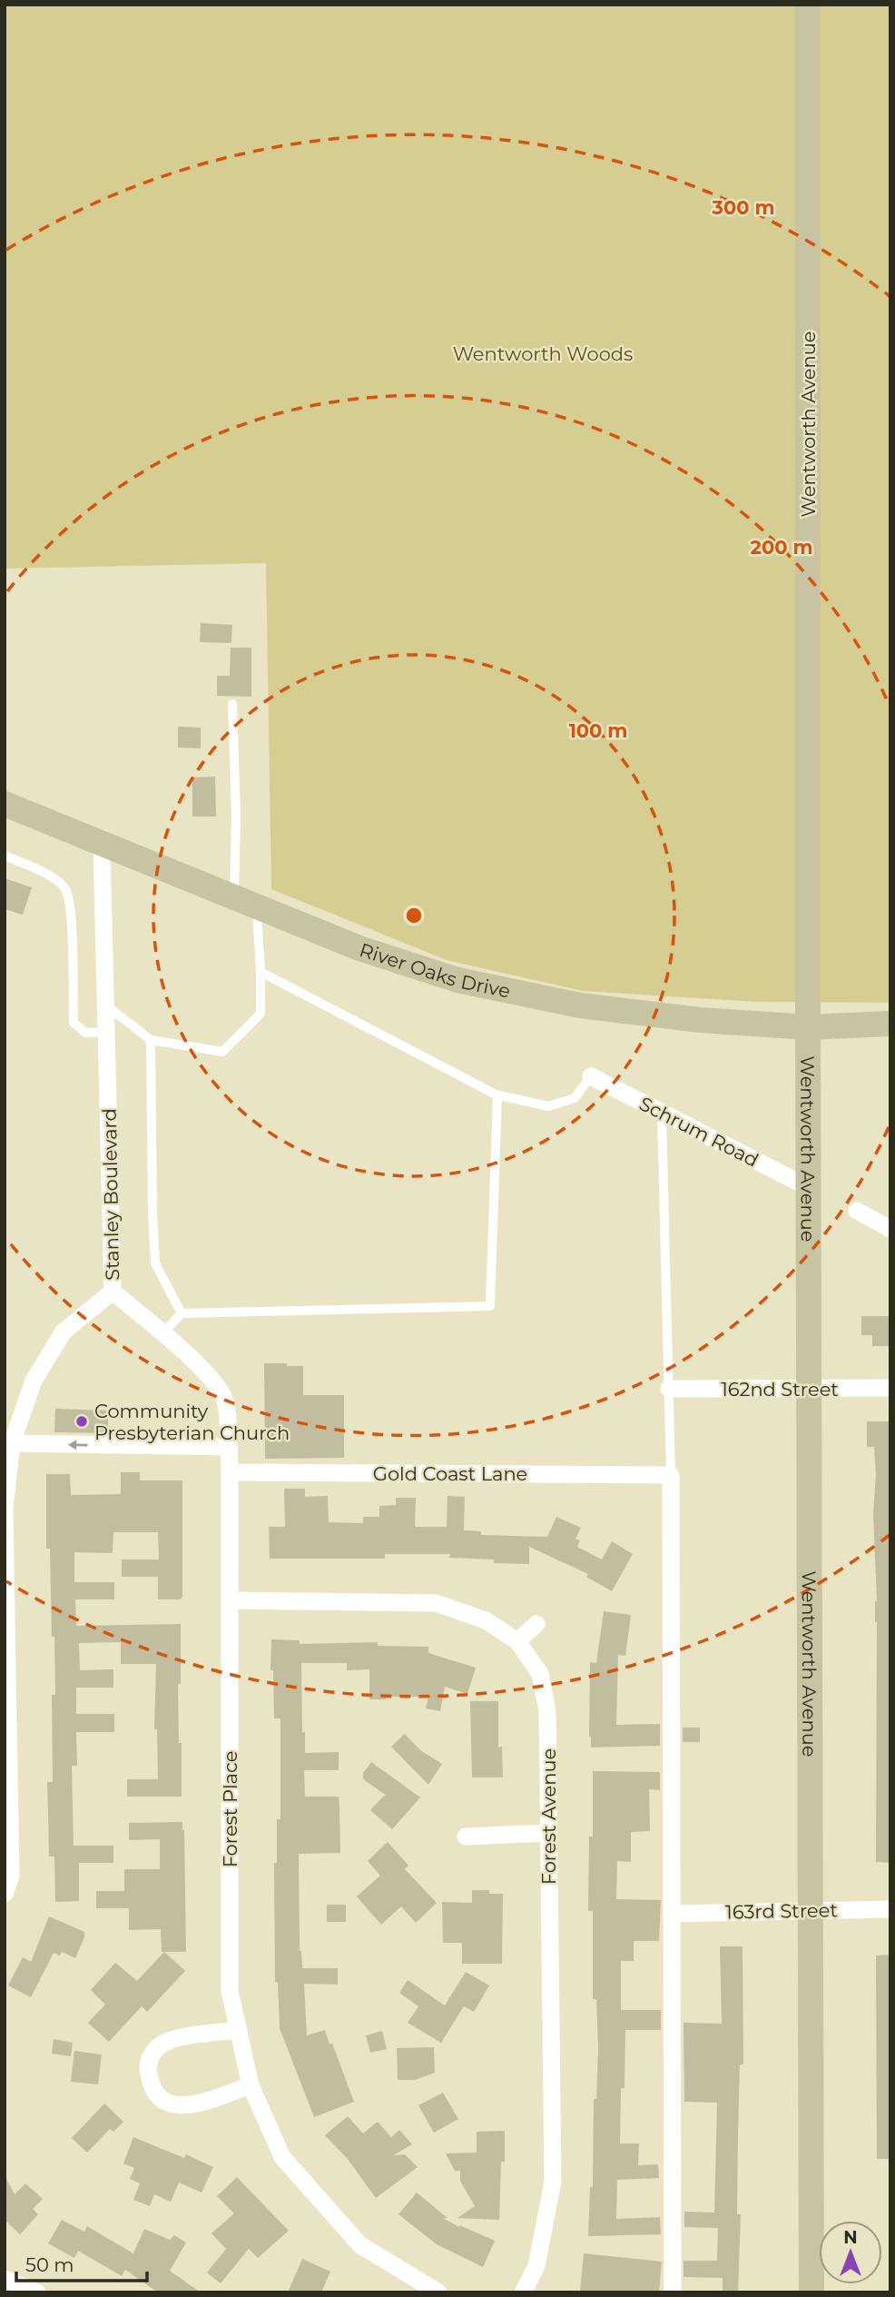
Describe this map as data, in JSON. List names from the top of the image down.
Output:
{
  "streets": {
    "street": [
      "Wentworth Avenue",
      "River Oaks Drive",
      "Schrum Road",
      "Stanley Boulevard",
      "162nd Street",
      "Gold Coast Lane",
      "Forest Place",
      "Forest Avenue",
      "163rd Street"
    ]
  },
  "crossings": [
    ["Wentworth Avenue", "River Oaks Drive"],
    ["Wentworth Avenue", "Schrum Road"],
    ["Wentworth Avenue", "162nd Street"],
    ["Wentworth Avenue", "163rd Street"],
    ["River Oaks Drive", "Stanley Boulevard"],
    ["Stanley Boulevard", "Forest Place"],
    ["Gold Coast Lane", "Forest Place"],
    ["Forest Place", "Forest Avenue"]
  ],
  "parks": ["Wentworth Woods"],
  "places": ["Community Presbyterian Church"],
  "scale_bar": "50 m",
  "north": "top",
  "rings": ["300 m", "200 m", "100 m"]
}
